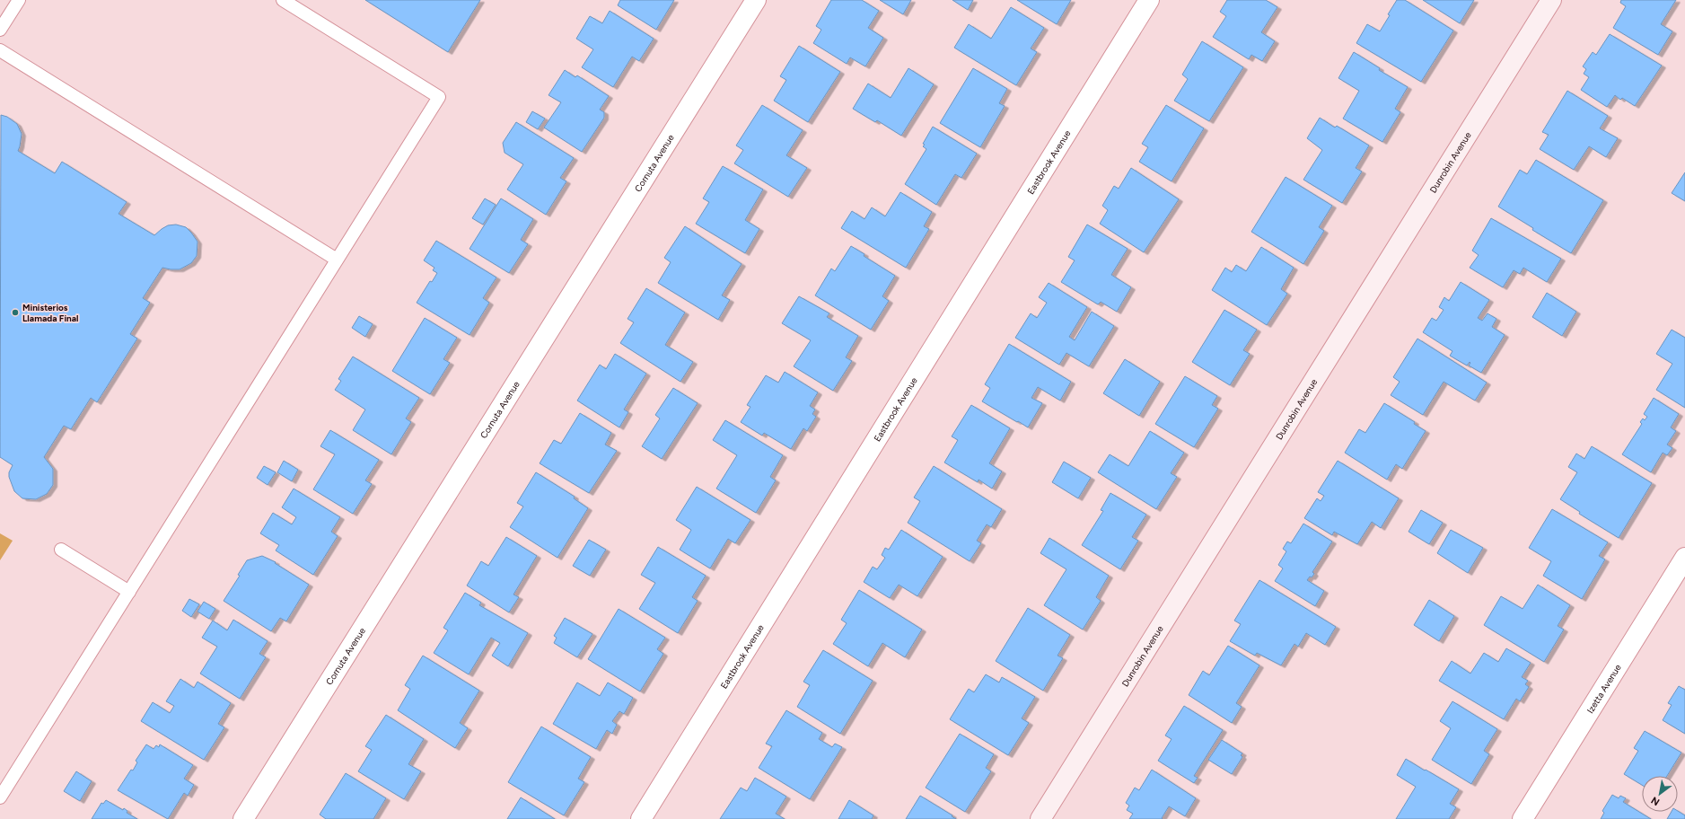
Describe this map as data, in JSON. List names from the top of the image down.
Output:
{
  "streets": {
    "street": [
      "Cornuta Avenue",
      "Eastbrook Avenue",
      "Dunrobin Avenue",
      "Izetta Avenue"
    ]
  },
  "places": ["Ministerios Llamada Final"],
  "north": "bottom left"
}
